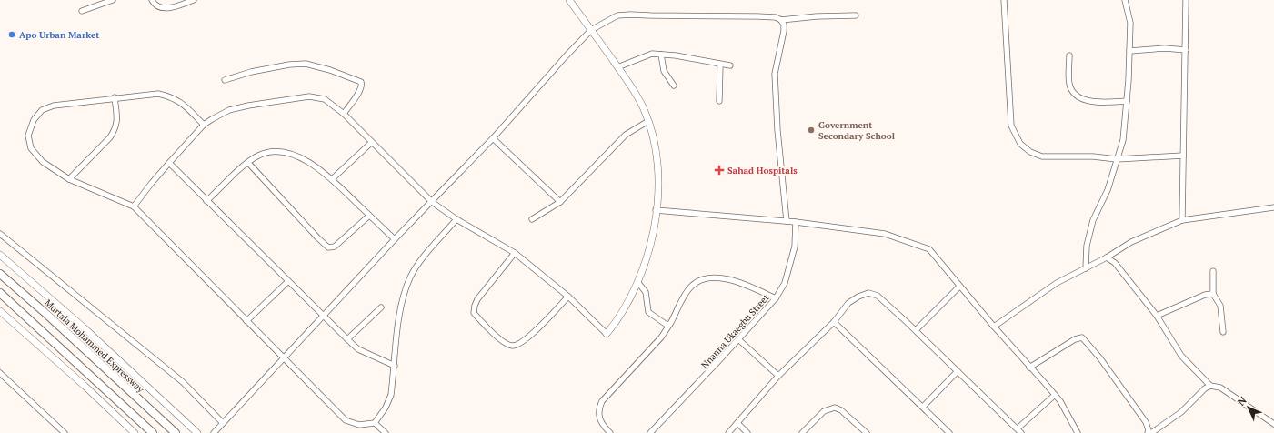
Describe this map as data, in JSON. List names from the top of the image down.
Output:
{
  "streets": {
    "highway": ["Murtala Mohammed Expressway"],
    "street": ["Nnanna Ukaegbu Street"]
  },
  "places": {
    "other": ["Apo Urban Market", "Government Secondary School"],
    "health": ["Sahad Hospitals"]
  },
  "north": "top left"
}
